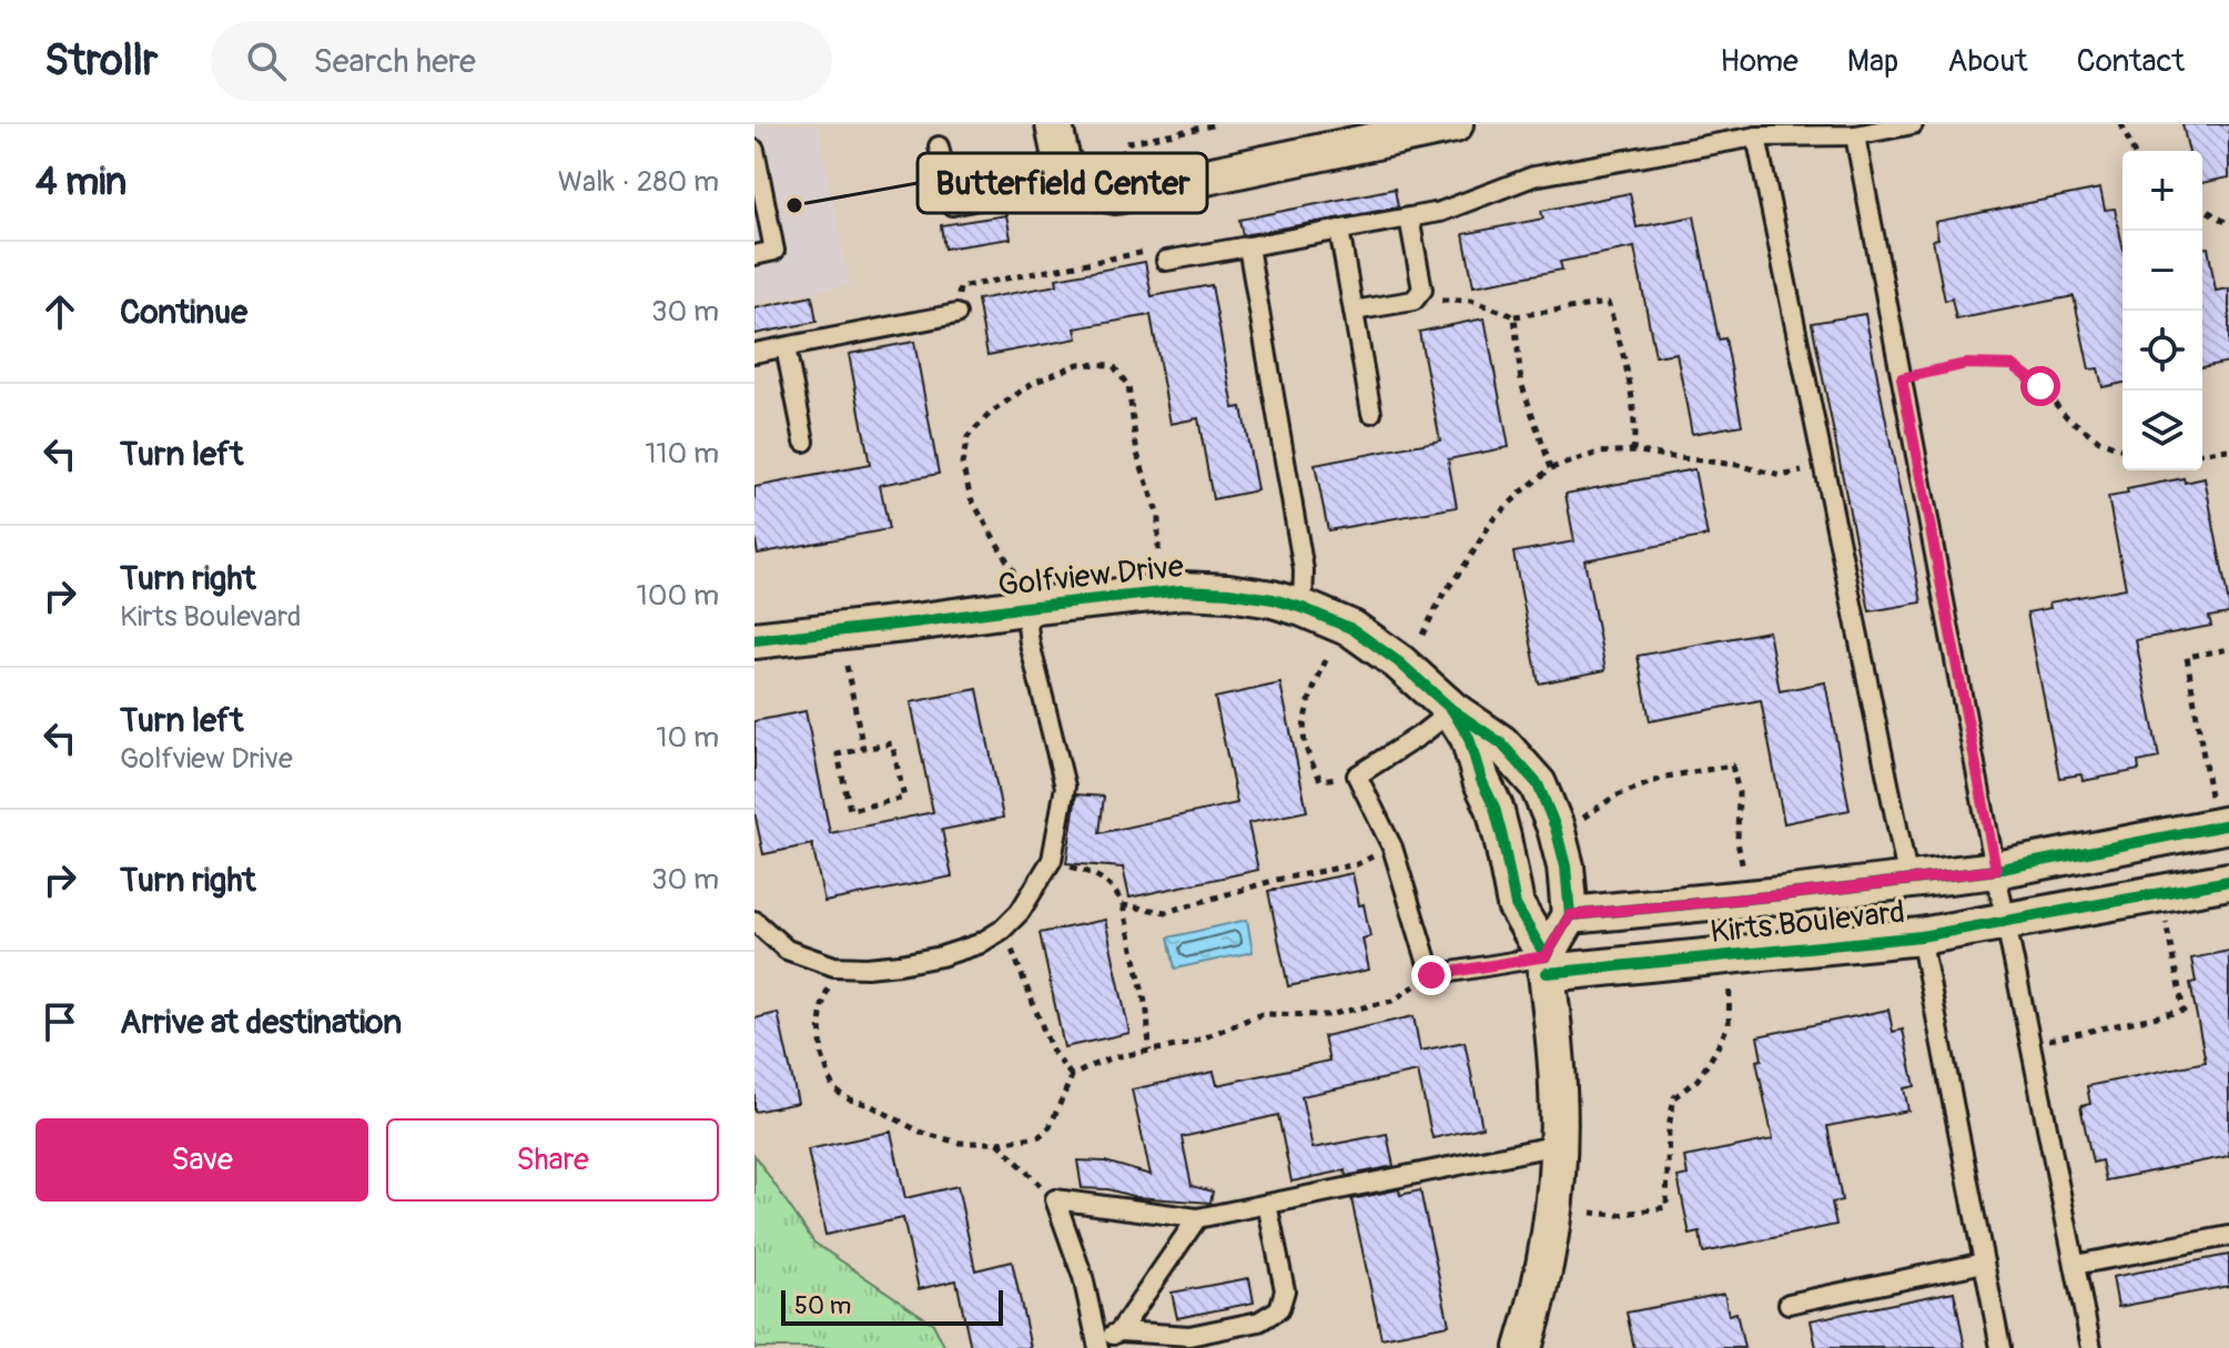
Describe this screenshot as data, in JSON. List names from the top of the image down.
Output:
{
  "streets": {
    "street": ["Golfview Drive", "Kirts Boulevard"]
  },
  "crossings": [
    ["Golfview Drive", "Kirts Boulevard"]
  ],
  "places": ["Butterfield Center"],
  "scale_bar": "50 m",
  "page": {
    "header": "Strollr",
    "search": "Search here",
    "nav": [
      "Home",
      "Map",
      "About",
      "Contact"
    ],
    "heading": ["4 min", "Walk · 280 m"],
    "map_buttons": ["+", "−"],
    "list": [
      ["Continue", "30 m"],
      ["Turn left", "110 m"],
      ["Turn right", "Kirts Boulevard", "100 m"],
      ["Turn left", "Golfview Drive", "10 m"],
      ["Turn right", "30 m"],
      "Arrive at destination"
    ],
    "buttons": ["Save", "Share"],
    "scale": "50 m"
  }
}
